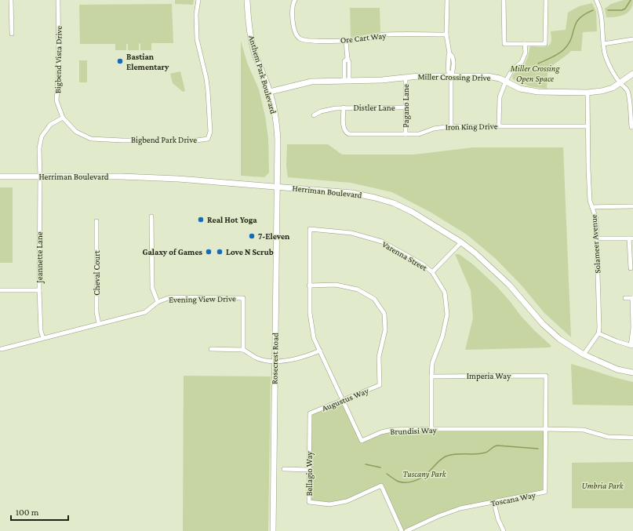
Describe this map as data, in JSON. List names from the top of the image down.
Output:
{
  "streets": {
    "main road": [
      "Anthem Park Boulevard",
      "Miller Crossing Drive",
      "Herriman Boulevard",
      "Rosecrest Road"
    ],
    "street": [
      "Ore Cart Way",
      "Bigbend Vista Drive",
      "Pagano Lane",
      "Distler Lane",
      "Iron King Drive",
      "Bigbend Park Drive",
      "Solameer Avenue",
      "Varenna Street",
      "Jeannette Lane",
      "Cheval Court",
      "Evening View Drive",
      "Imperia Way",
      "Augustus Way",
      "Brundisi Way",
      "Bellagio Way",
      "Toscana Way"
    ]
  },
  "crossings": [
    ["Bigbend Vista Drive", "Bigbend Park Drive"],
    ["Bigbend Vista Drive", "Jeannette Lane"],
    ["Anthem Park Boulevard", "Miller Crossing Drive"],
    ["Anthem Park Boulevard", "Herriman Boulevard"],
    ["Anthem Park Boulevard", "Rosecrest Road"],
    ["Miller Crossing Drive", "Pagano Lane"],
    ["Miller Crossing Drive", "Solameer Avenue"],
    ["Pagano Lane", "Distler Lane"],
    ["Pagano Lane", "Iron King Drive"],
    ["Distler Lane", "Iron King Drive"],
    ["Iron King Drive", "Solameer Avenue"],
    ["Bigbend Park Drive", "Jeannette Lane"],
    ["Herriman Boulevard", "Jeannette Lane"],
    ["Herriman Boulevard", "Rosecrest Road"],
    ["Varenna Street", "Imperia Way"],
    ["Varenna Street", "Brundisi Way"],
    ["Jeannette Lane", "Evening View Drive"],
    ["Cheval Court", "Evening View Drive"],
    ["Imperia Way", "Toscana Way"],
    ["Augustus Way", "Brundisi Way"],
    ["Augustus Way", "Bellagio Way"],
    ["Brundisi Way", "Toscana Way"]
  ],
  "parks": ["Miller Crossing Open Space", "Tuscany Park", "Umbria Park"],
  "places": [
    "Bastian Elementary",
    "Real Hot Yoga",
    "7-Eleven",
    "Galaxy of Games",
    "Love N Scrub"
  ],
  "scale_bar": "100 m"
}
